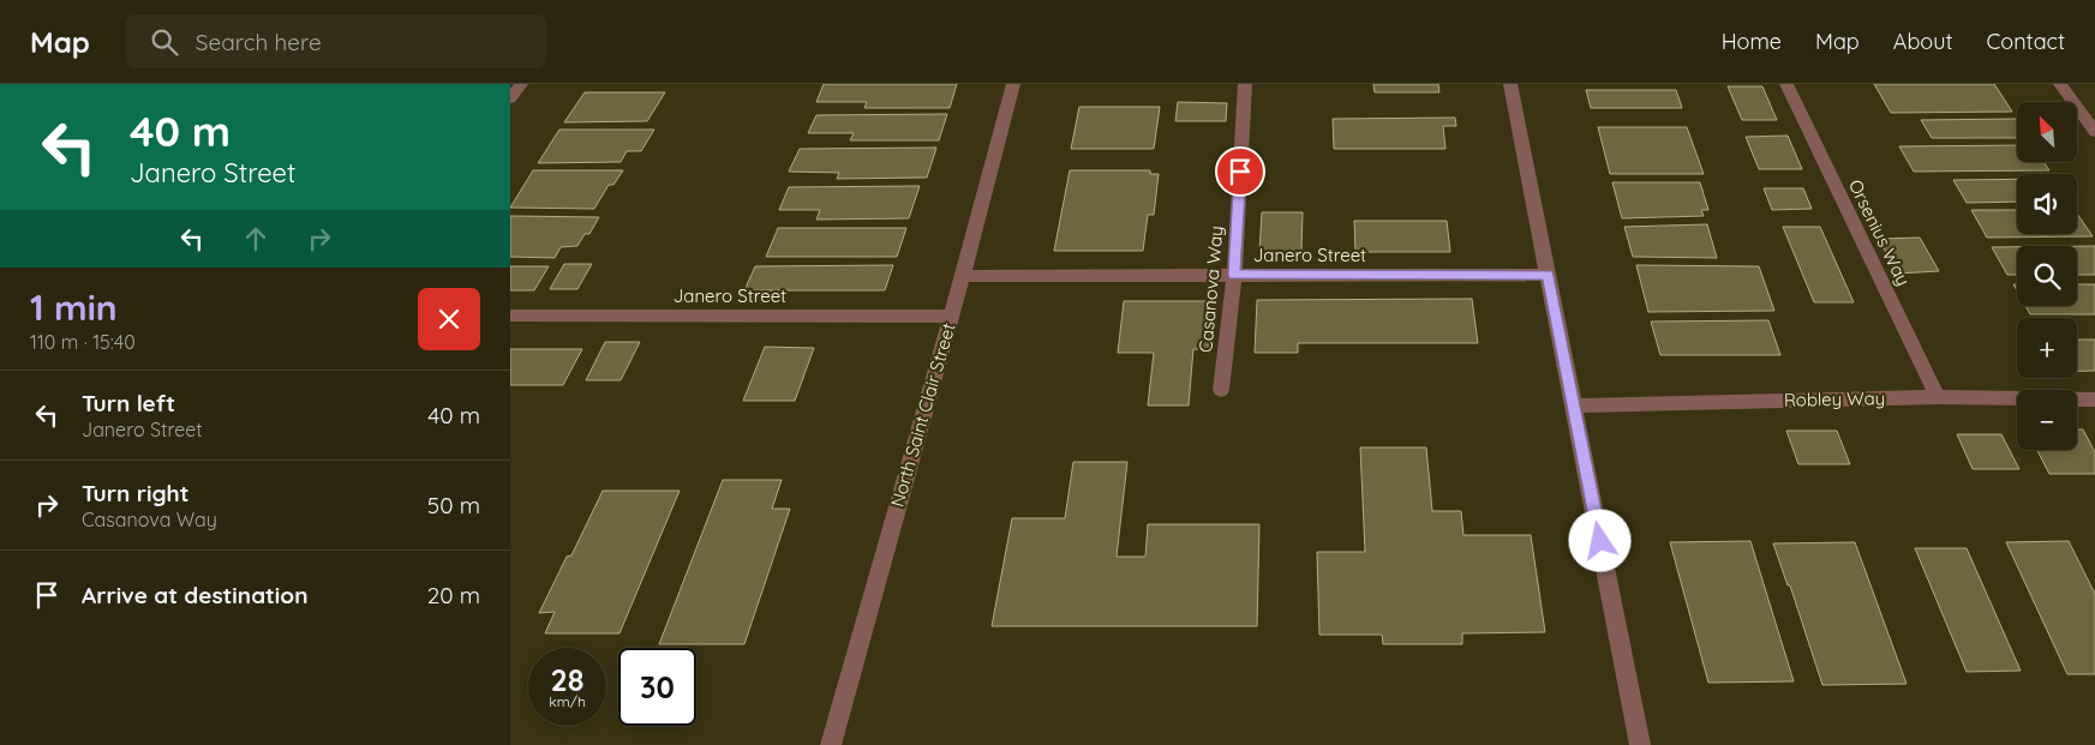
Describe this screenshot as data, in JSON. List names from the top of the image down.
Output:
{
  "streets": {
    "street": [
      "Orsenius Way",
      "Janero Street",
      "Casanova Way",
      "Robley Way",
      "North Saint Clair Street"
    ]
  },
  "crossings": [
    ["Orsenius Way", "Robley Way"],
    ["Janero Street", "Casanova Way"],
    ["Janero Street", "North Saint Clair Street"]
  ],
  "north": "top left",
  "page": {
    "header": "Map",
    "search": "Search here",
    "nav": [
      "Home",
      "Map",
      "About",
      "Contact"
    ],
    "turn": ["40 m", "Janero Street"],
    "map_buttons": ["+", "−"],
    "heading": ["1 min", "110 m · 15:40"],
    "list": [
      {
        "name": "Turn left",
        "note": "Janero Street",
        "value": "40 m"
      },
      {
        "name": "Turn right",
        "note": "Casanova Way",
        "value": "50 m"
      },
      {
        "name": "Arrive at destination",
        "value": "20 m"
      }
    ],
    "speed": "28 km/h",
    "limit": "30"
  }
}
